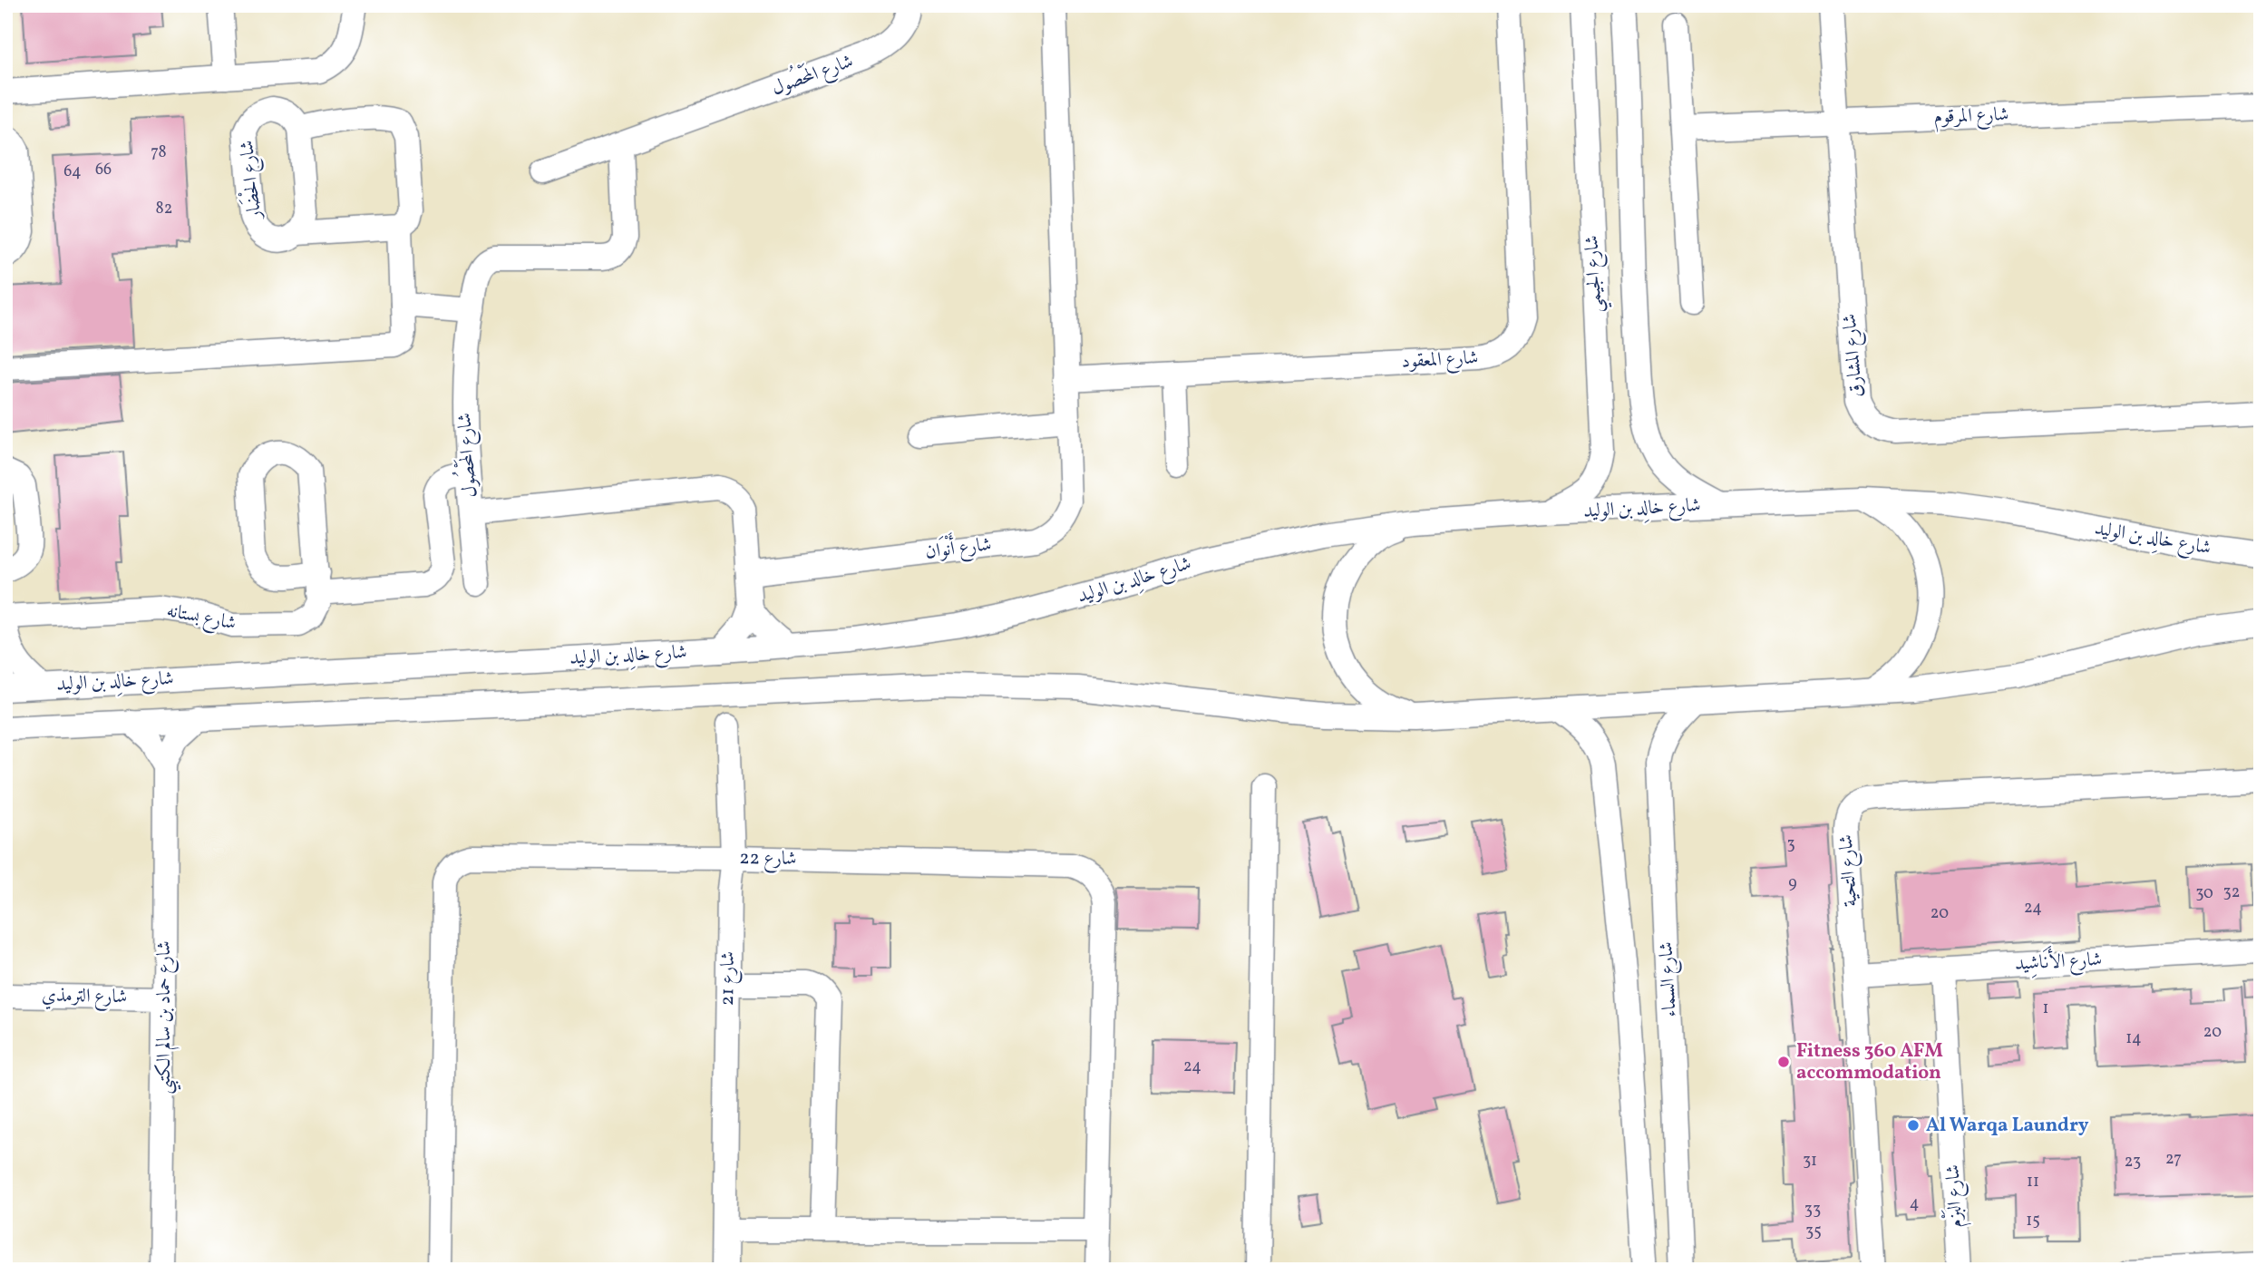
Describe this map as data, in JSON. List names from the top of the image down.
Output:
{
  "streets": {
    "street": [
      "شارع المَحْصُول",
      "شارع المرقوم",
      "شارع الحْضَار",
      "شارع الجيمي",
      "شارع المشارق",
      "شارع المعقود",
      "شارع خالِد بن الوليد",
      "شارع أَنْوَان",
      "شارع بستانه",
      "شارع 22",
      "شارع التحية",
      "شارع الأَنَاشِيد",
      "شارع 21",
      "شارع السماء",
      "شارع الترمذي",
      "شارع حماد بن سالم الكتبي",
      "شارع البَزْم"
    ]
  },
  "crossings": [
    ["شارع المَحْصُول", "شارع أَنْوَان"],
    ["شارع المرقوم", "شارع المشارق"],
    ["شارع الجيمي", "شارع خالِد بن الوليد"],
    ["شارع المعقود", "شارع أَنْوَان"],
    ["شارع 22", "شارع 21"],
    ["شارع التحية", "شارع الأَنَاشِيد"],
    ["شارع الأَنَاشِيد", "شارع البَزْم"],
    ["شارع الترمذي", "شارع حماد بن سالم الكتبي"]
  ],
  "places": ["Fitness 360 AFM accommodation", "Al Warqa Laundry"],
  "house_numbers": [
    "78",
    "66",
    "64",
    "82",
    "3",
    "9",
    "32",
    "30",
    "24",
    "20",
    "1",
    "20",
    "14",
    "24",
    "27",
    "31",
    "23",
    "11",
    "4",
    "33",
    "15",
    "35"
  ]
}
